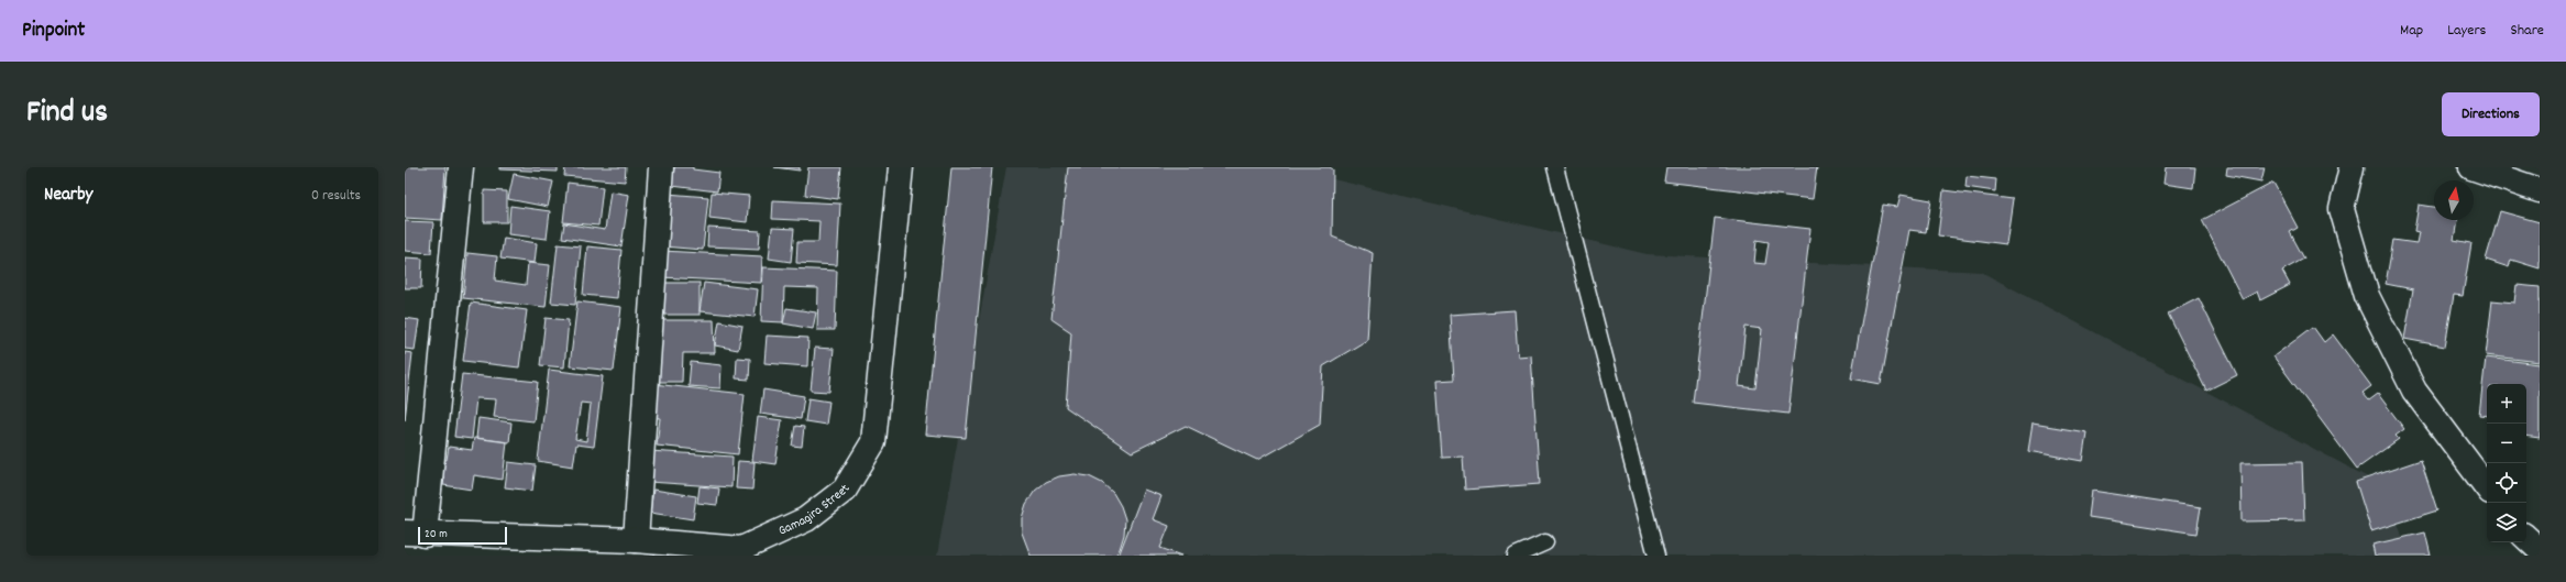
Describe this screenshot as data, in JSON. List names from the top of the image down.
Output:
{
  "streets": {
    "street": ["Gamagira Street"]
  },
  "scale_bar": "20 m",
  "north": "top",
  "page": {
    "header": "Pinpoint",
    "nav": ["Map", "Layers", "Share"],
    "title": "Find us",
    "buttons": "Directions",
    "heading": ["Nearby", "0 results"],
    "map_buttons": ["+", "−"],
    "scale": "20 m"
  }
}
